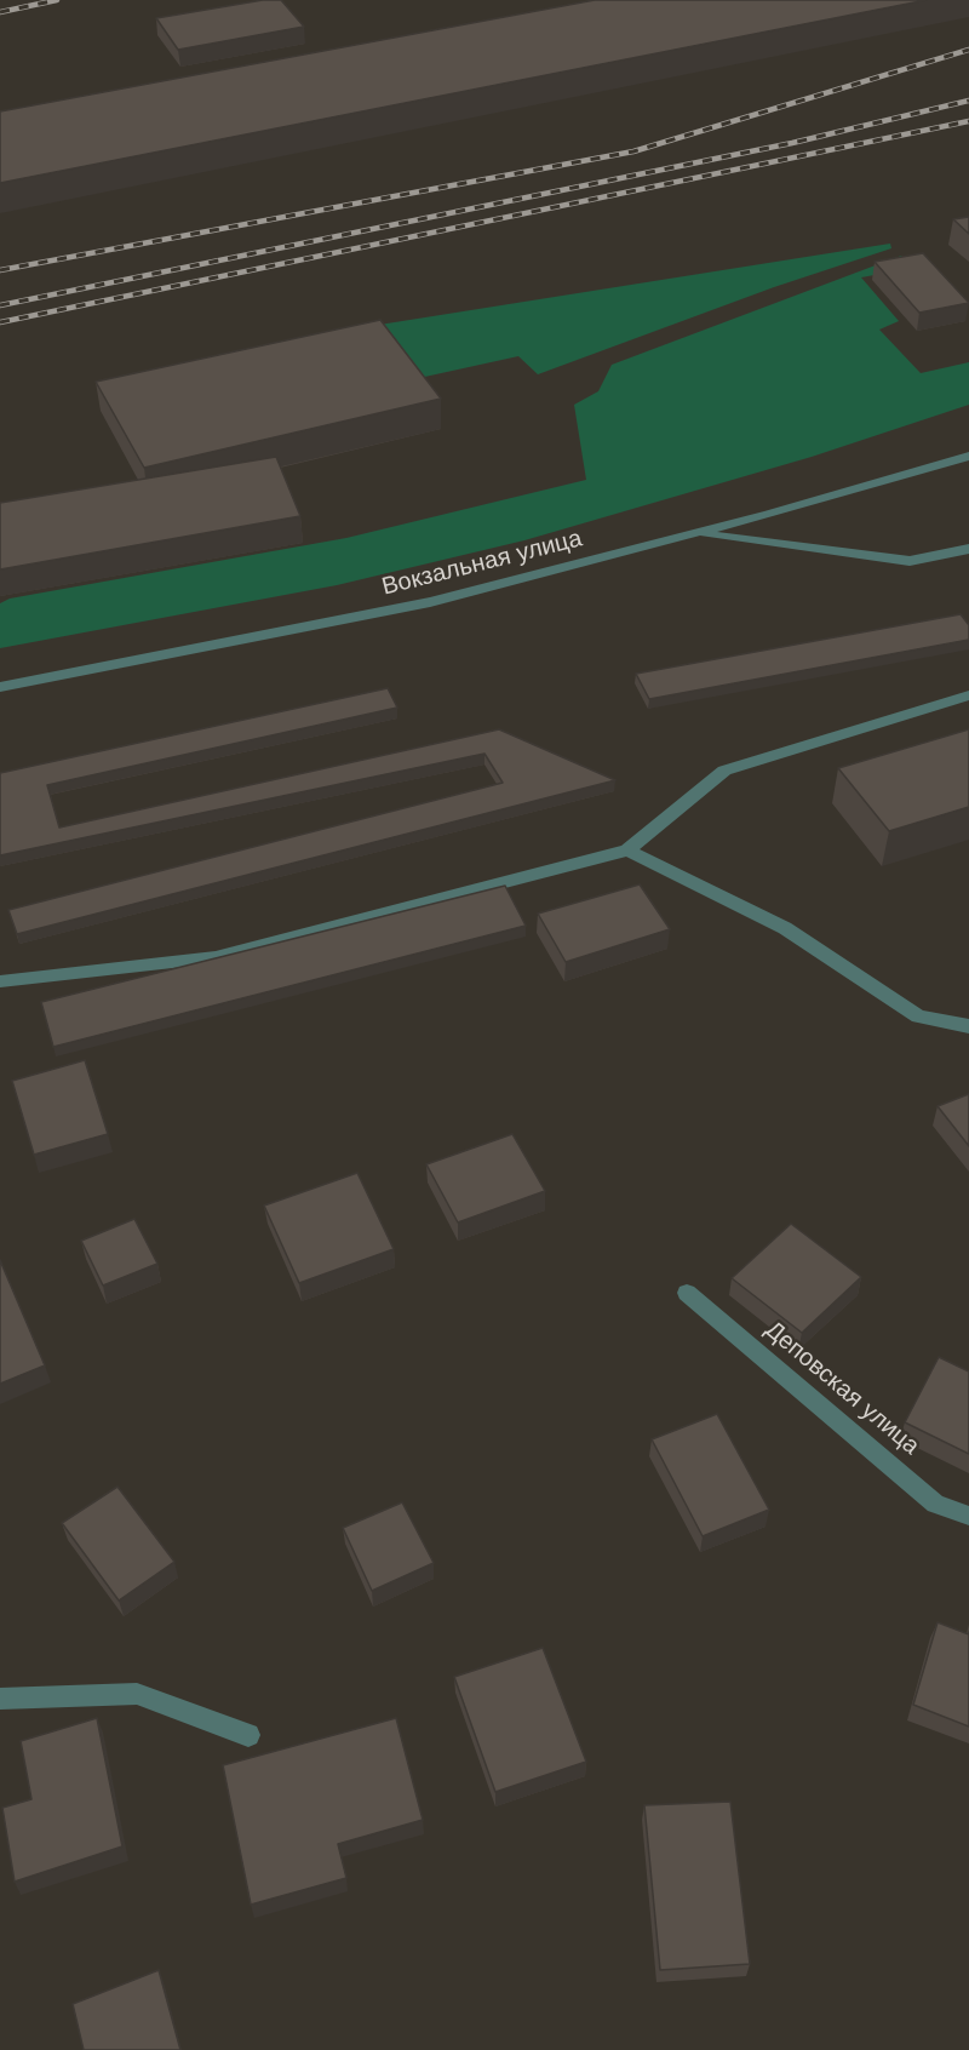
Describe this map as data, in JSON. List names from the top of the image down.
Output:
{
  "streets": {
    "street": ["Вокзальная улица", "Деповская улица"]
  }
}
